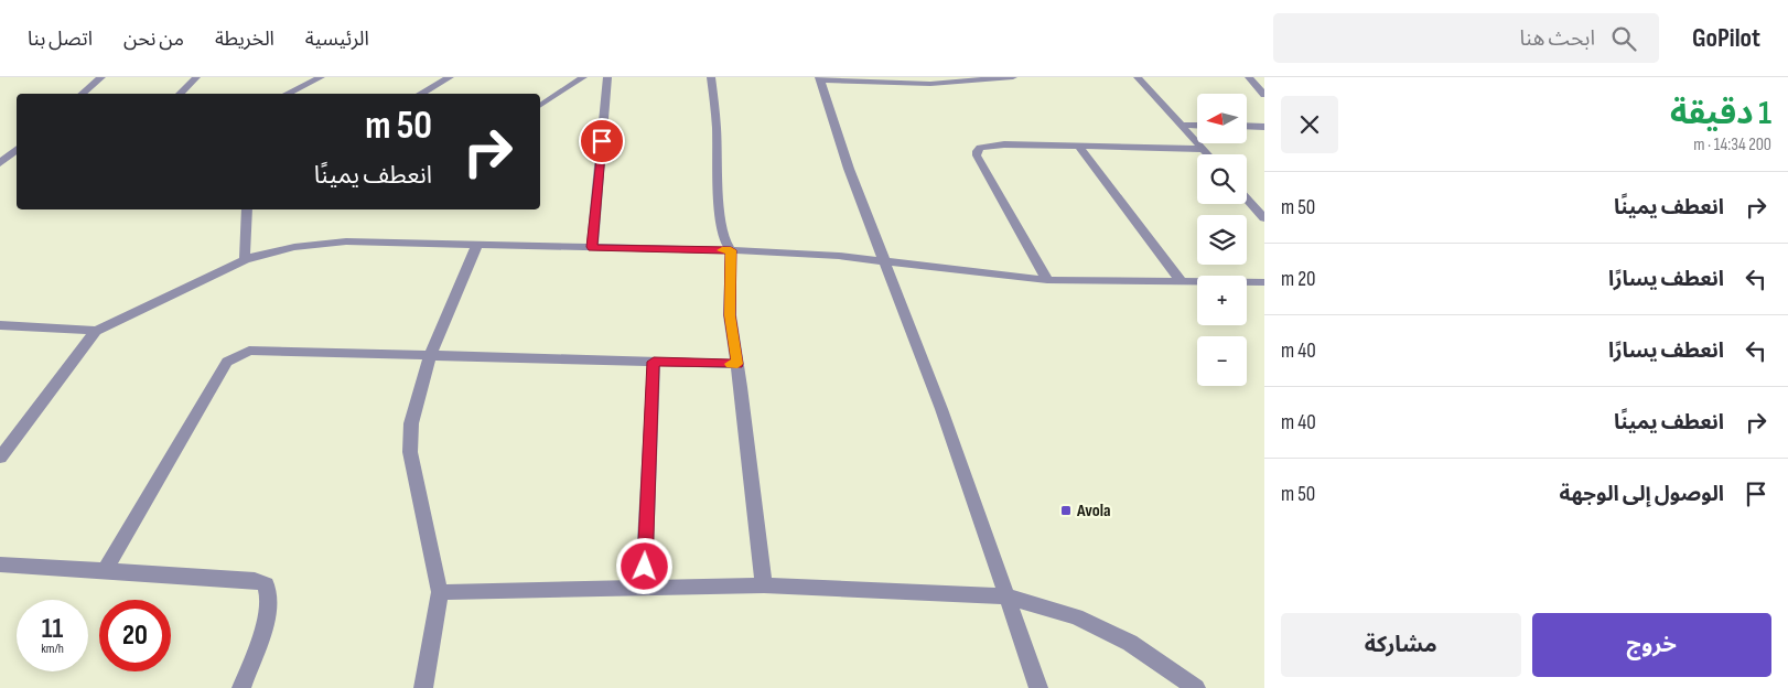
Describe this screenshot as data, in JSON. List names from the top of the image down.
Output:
{
  "places": {
    "transit": ["Avola"]
  },
  "north": "left",
  "page": {
    "header": "GoPilot",
    "search": "ابحث هنا",
    "nav": [
      "الرئيسية",
      "الخريطة",
      "من نحن",
      "اتصل بنا"
    ],
    "heading": ["1 دقيقة", "200 m · 14:34"],
    "map_buttons": ["+", "−"],
    "turn": ["50 m", "انعطف يمينًا"],
    "list": [
      {
        "name": "انعطف يمينًا",
        "value": "50 m"
      },
      {
        "name": "انعطف يسارًا",
        "value": "20 m"
      },
      {
        "name": "انعطف يسارًا",
        "value": "40 m"
      },
      {
        "name": "انعطف يمينًا",
        "value": "40 m"
      },
      {
        "name": "الوصول إلى الوجهة",
        "value": "50 m"
      }
    ],
    "speed": "11 km/h",
    "limit": "20",
    "buttons": ["خروج", "مشاركة"]
  }
}
